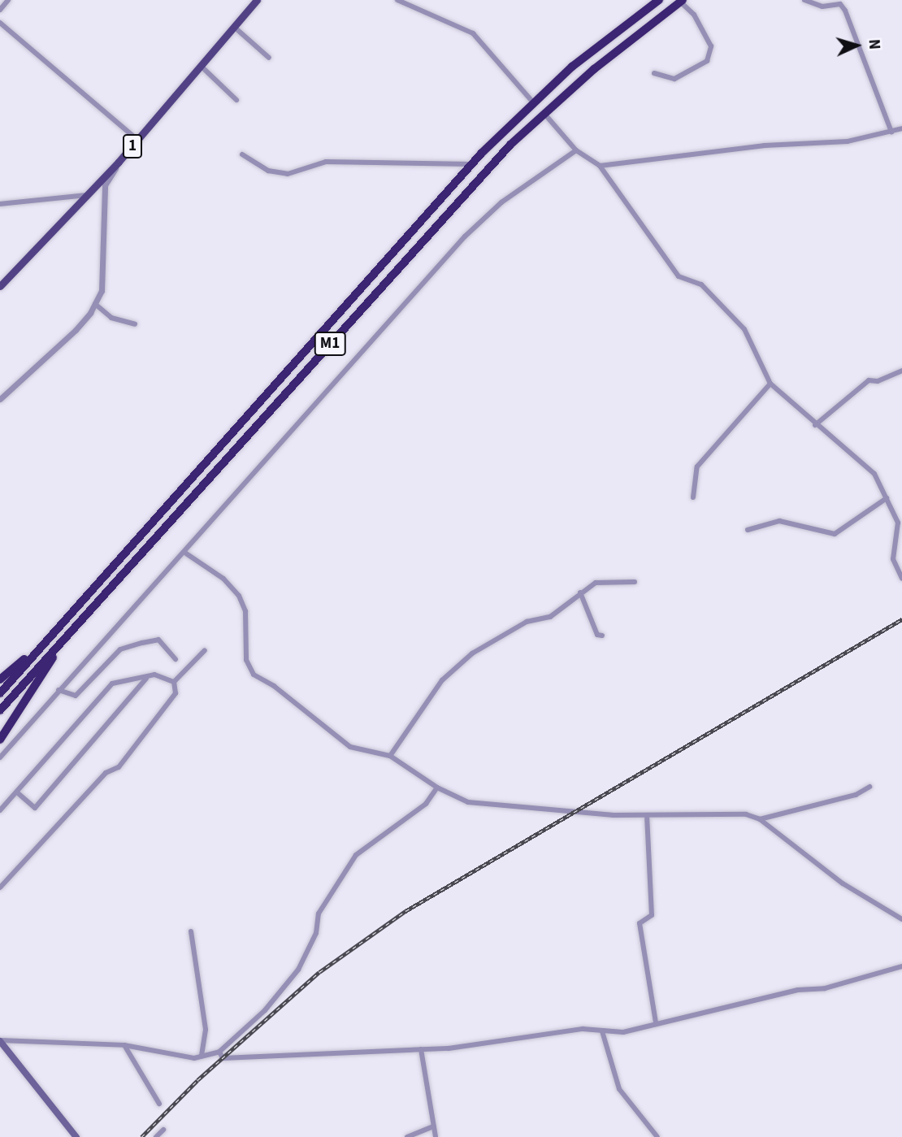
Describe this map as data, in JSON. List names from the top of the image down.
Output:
{
  "streets": {
    "highway": ["M1"],
    "main road": ["1"]
  },
  "north": "right"
}
